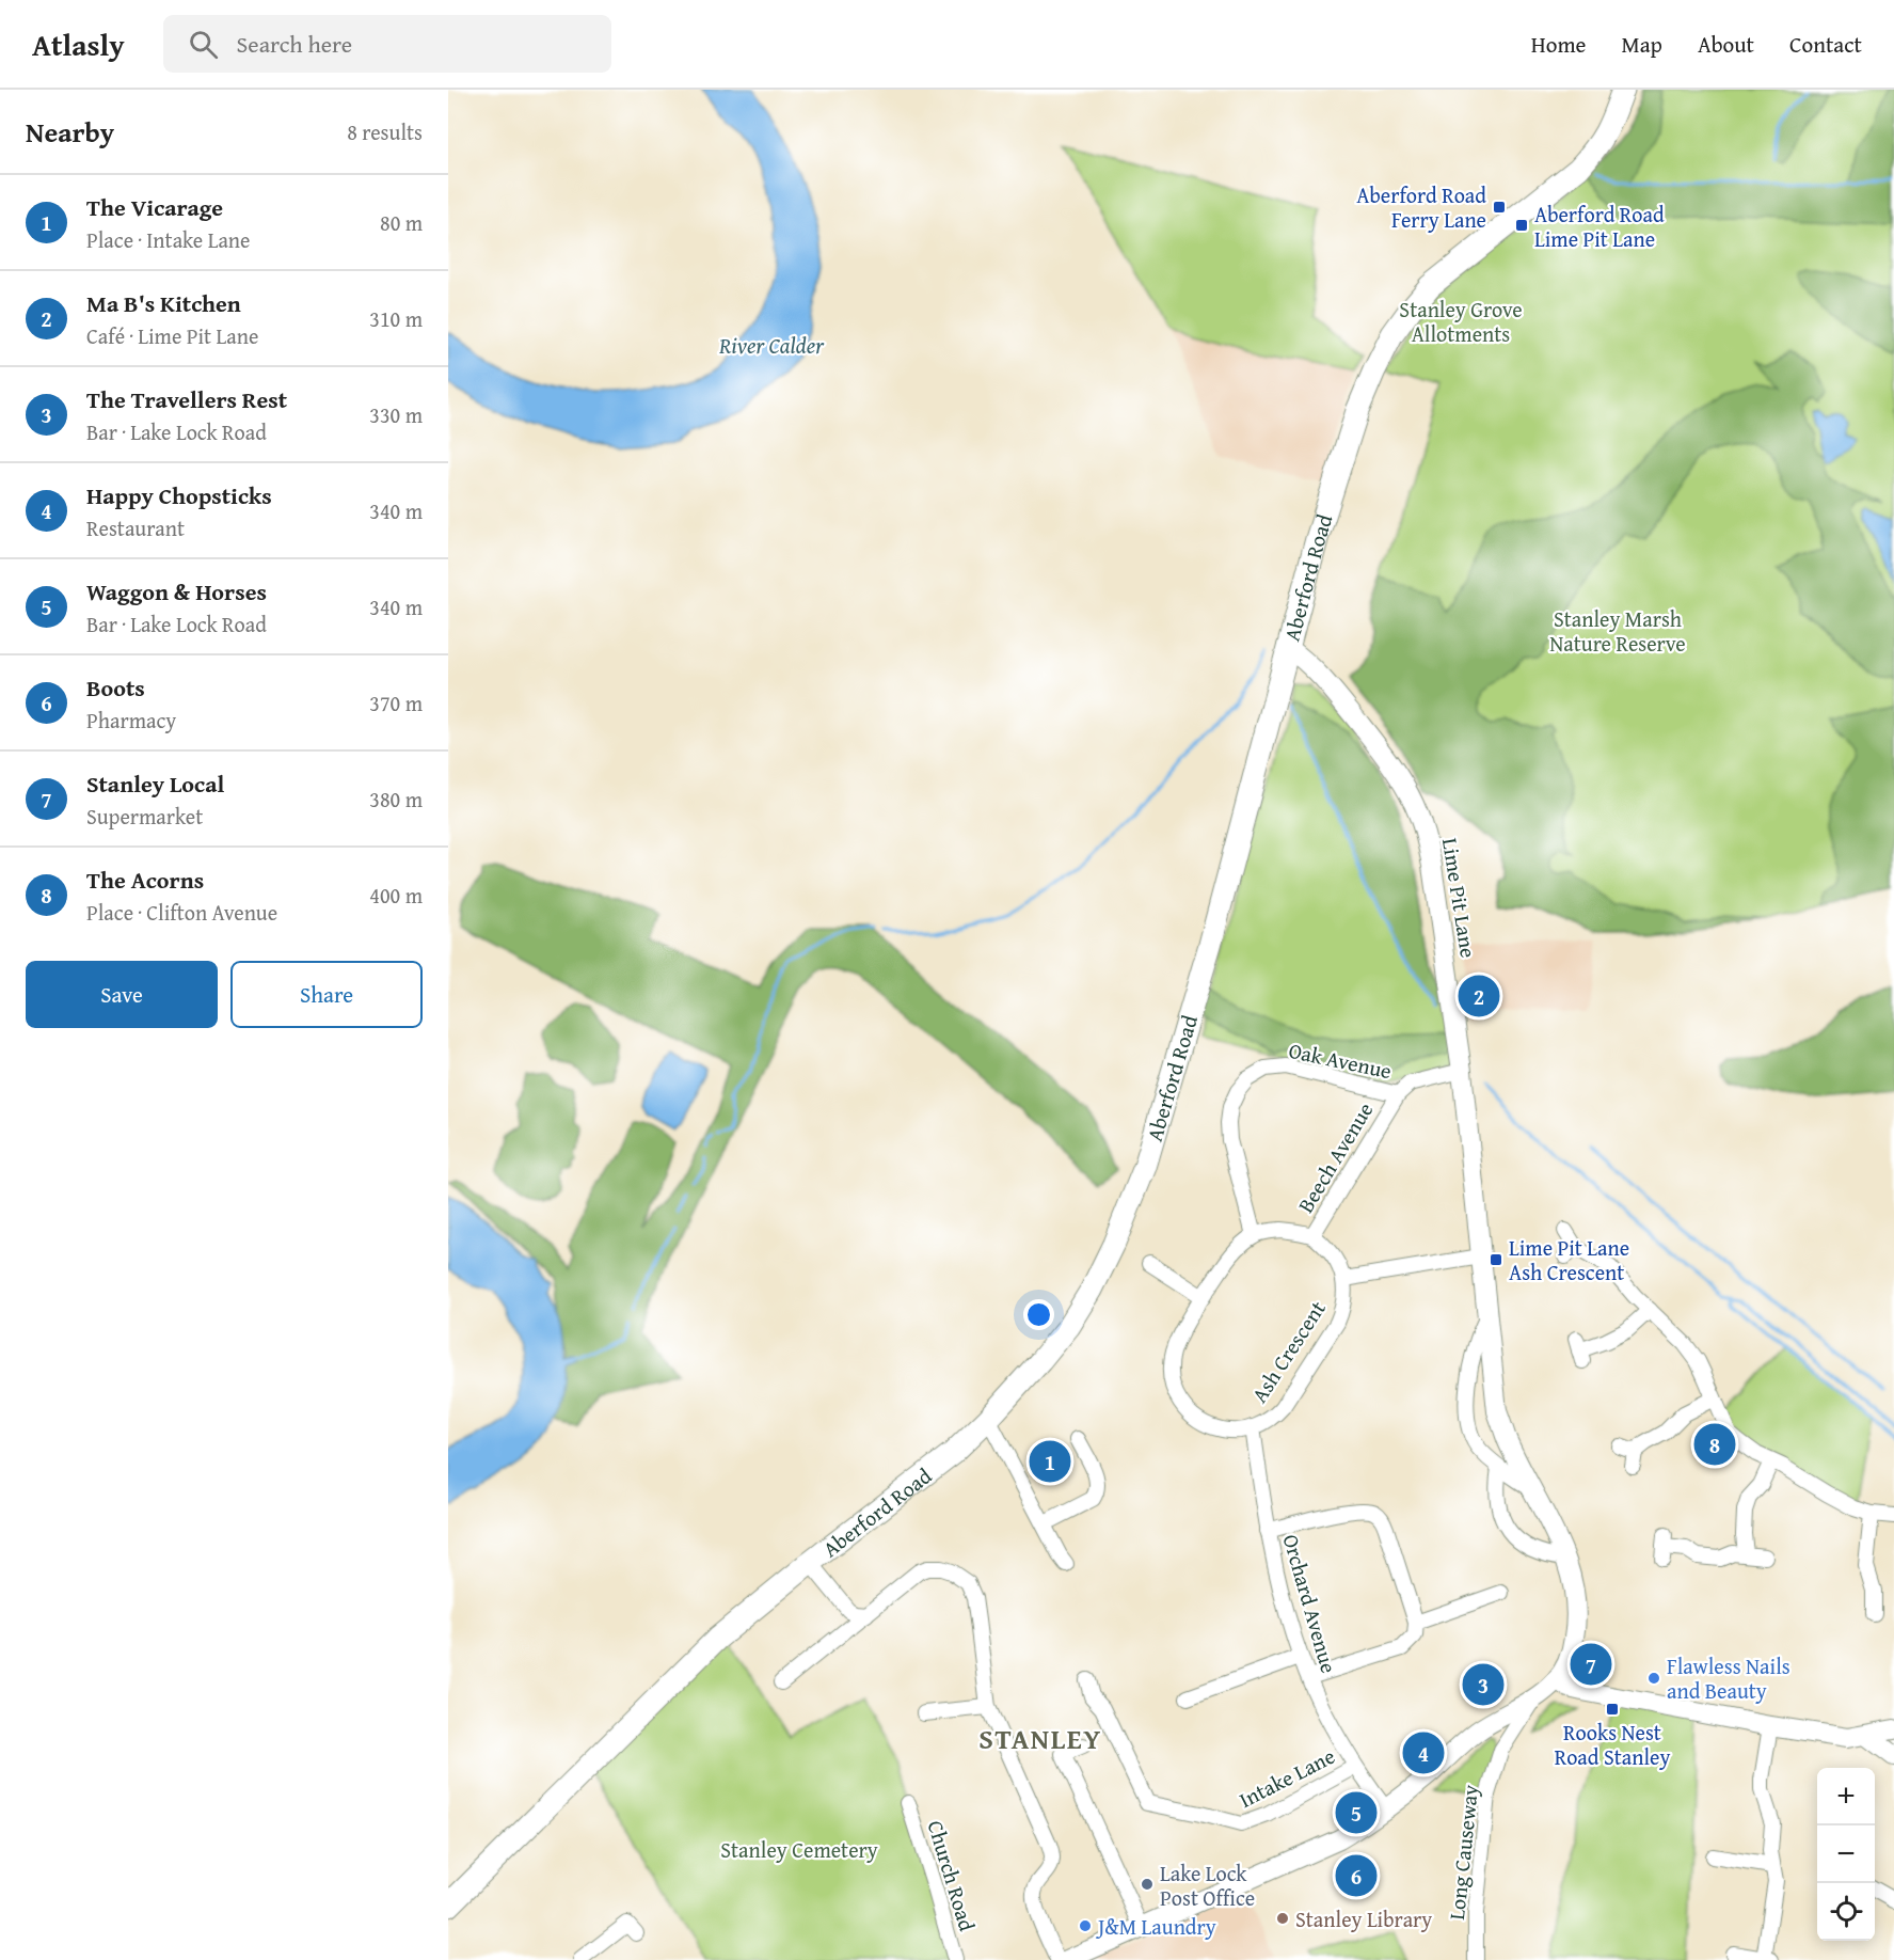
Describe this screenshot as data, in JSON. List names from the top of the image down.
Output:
{
  "streets": {
    "main road": ["Aberford Road"],
    "street": [
      "Lime Pit Lane",
      "Oak Avenue",
      "Beech Avenue",
      "Ash Crescent",
      "Orchard Avenue",
      "Intake Lane",
      "Long Causeway",
      "Church Road"
    ]
  },
  "crossings": [
    ["Aberford Road", "Lime Pit Lane"],
    ["Lime Pit Lane", "Beech Avenue"],
    ["Oak Avenue", "Beech Avenue"],
    ["Oak Avenue", "Ash Crescent"],
    ["Oak Avenue", "Orchard Avenue"],
    ["Beech Avenue", "Ash Crescent"],
    ["Beech Avenue", "Orchard Avenue"],
    ["Ash Crescent", "Orchard Avenue"],
    ["Orchard Avenue", "Intake Lane"]
  ],
  "districts": ["STANLEY"],
  "water": ["River Calder"],
  "parks": ["Stanley Grove Allotments", "Stanley Marsh Nature Reserve", "Stanley Cemetery"],
  "places": {
    "transit": [
      "Aberford Road Ferry Lane",
      "Aberford Road Lime Pit Lane",
      "Lime Pit Lane Ash Crescent",
      "Rooks Nest Road Stanley"
    ],
    "other": [
      "Flawless Nails and Beauty",
      "Lake Lock Post Office",
      "Stanley Library",
      "J&M Laundry"
    ]
  },
  "page": {
    "header": "Atlasly",
    "search": "Search here",
    "nav": [
      "Home",
      "Map",
      "About",
      "Contact"
    ],
    "heading": ["Nearby", "8 results"],
    "list": [
      {
        "mark": "1",
        "name": "The Vicarage",
        "note": "Place · Intake Lane",
        "value": "80 m"
      },
      {
        "mark": "2",
        "name": "Ma B's Kitchen",
        "note": "Café · Lime Pit Lane",
        "value": "310 m"
      },
      {
        "mark": "3",
        "name": "The Travellers Rest",
        "note": "Bar · Lake Lock Road",
        "value": "330 m"
      },
      {
        "mark": "4",
        "name": "Happy Chopsticks",
        "note": "Restaurant",
        "value": "340 m"
      },
      {
        "mark": "5",
        "name": "Waggon & Horses",
        "note": "Bar · Lake Lock Road",
        "value": "340 m"
      },
      {
        "mark": "6",
        "name": "Boots",
        "note": "Pharmacy",
        "value": "370 m"
      },
      {
        "mark": "7",
        "name": "Stanley Local",
        "note": "Supermarket",
        "value": "380 m"
      },
      {
        "mark": "8",
        "name": "The Acorns",
        "note": "Place · Clifton Avenue",
        "value": "400 m"
      }
    ],
    "buttons": ["Save", "Share"],
    "pins": [
      "2",
      "8",
      "1",
      "7",
      "3",
      "4",
      "5",
      "6"
    ],
    "map_buttons": ["+", "−"]
  }
}
